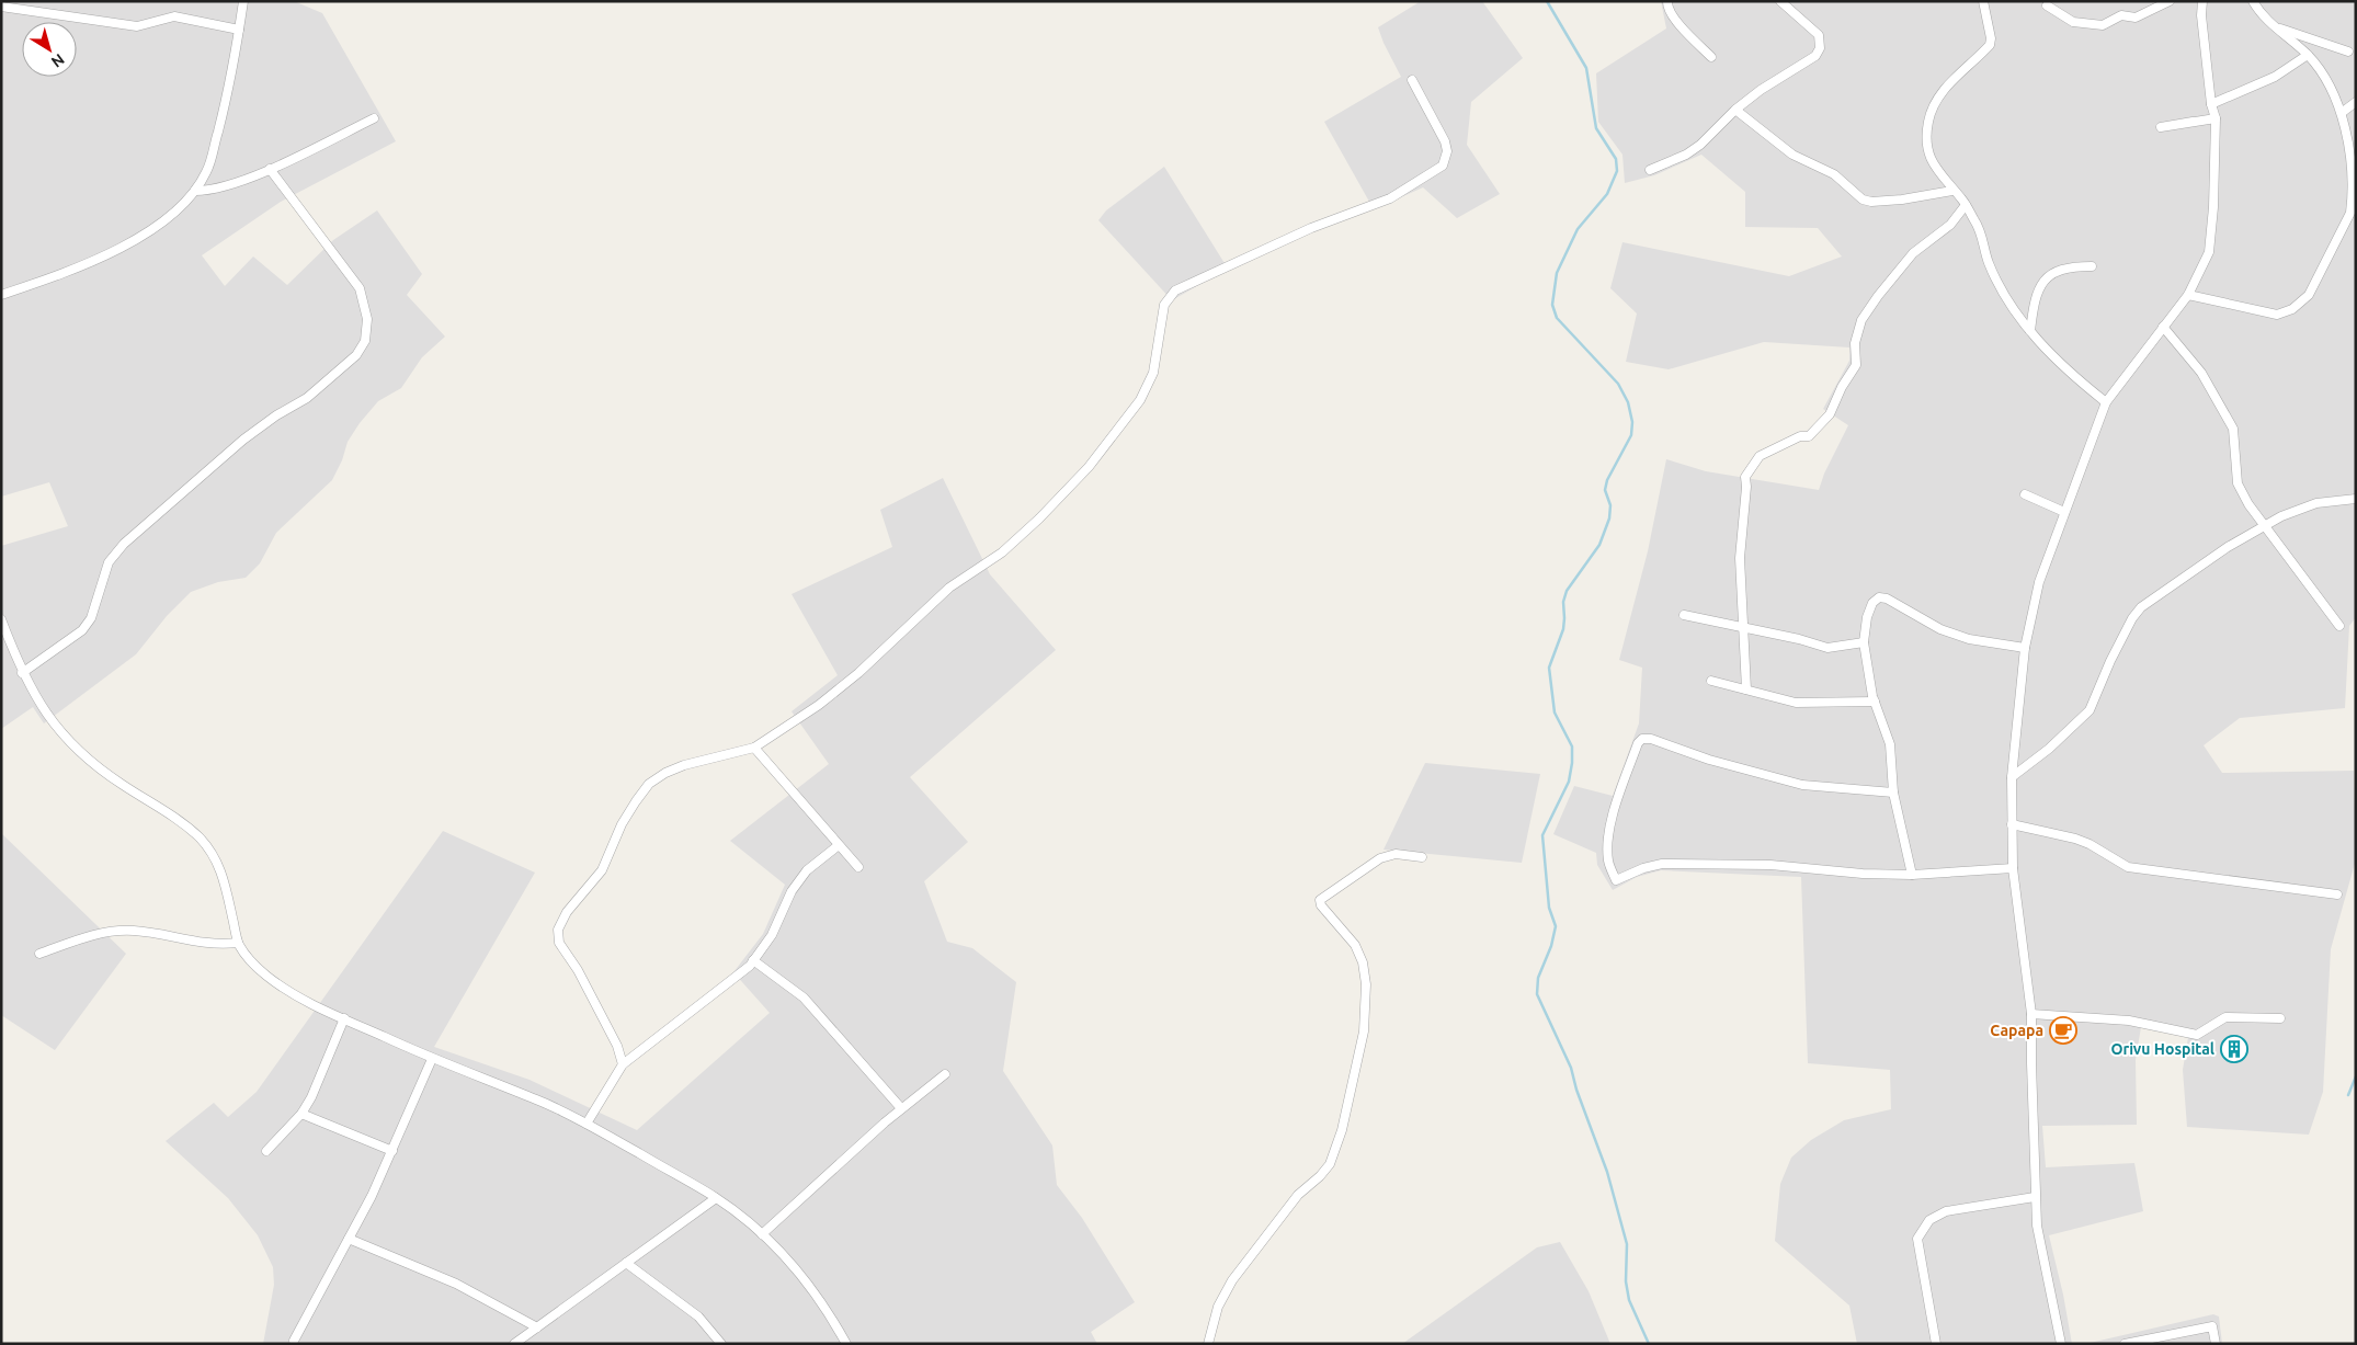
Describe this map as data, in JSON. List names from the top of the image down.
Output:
{
  "places": {
    "cafe": ["Capapa"],
    "building": ["Orivu Hospital"]
  },
  "north": "bottom right"
}
